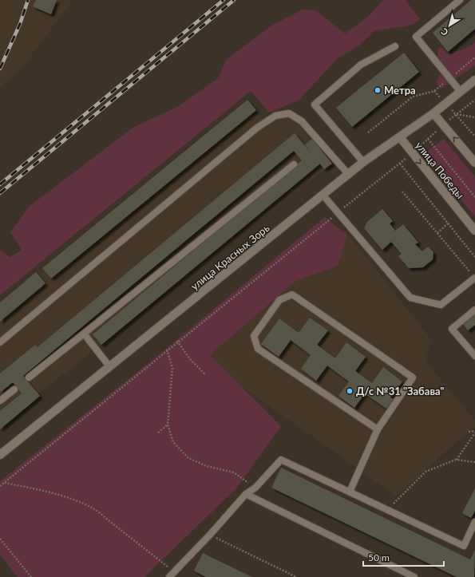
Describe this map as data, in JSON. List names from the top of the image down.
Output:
{
  "streets": {
    "street": ["улица Победы", "улица Красных Зорь"]
  },
  "crossings": [
    ["улица Победы", "улица Красных Зорь"]
  ],
  "places": ["Метра", "Д/с №31 \"Забава\""],
  "scale_bar": "50 m",
  "north": "bottom left"
}
